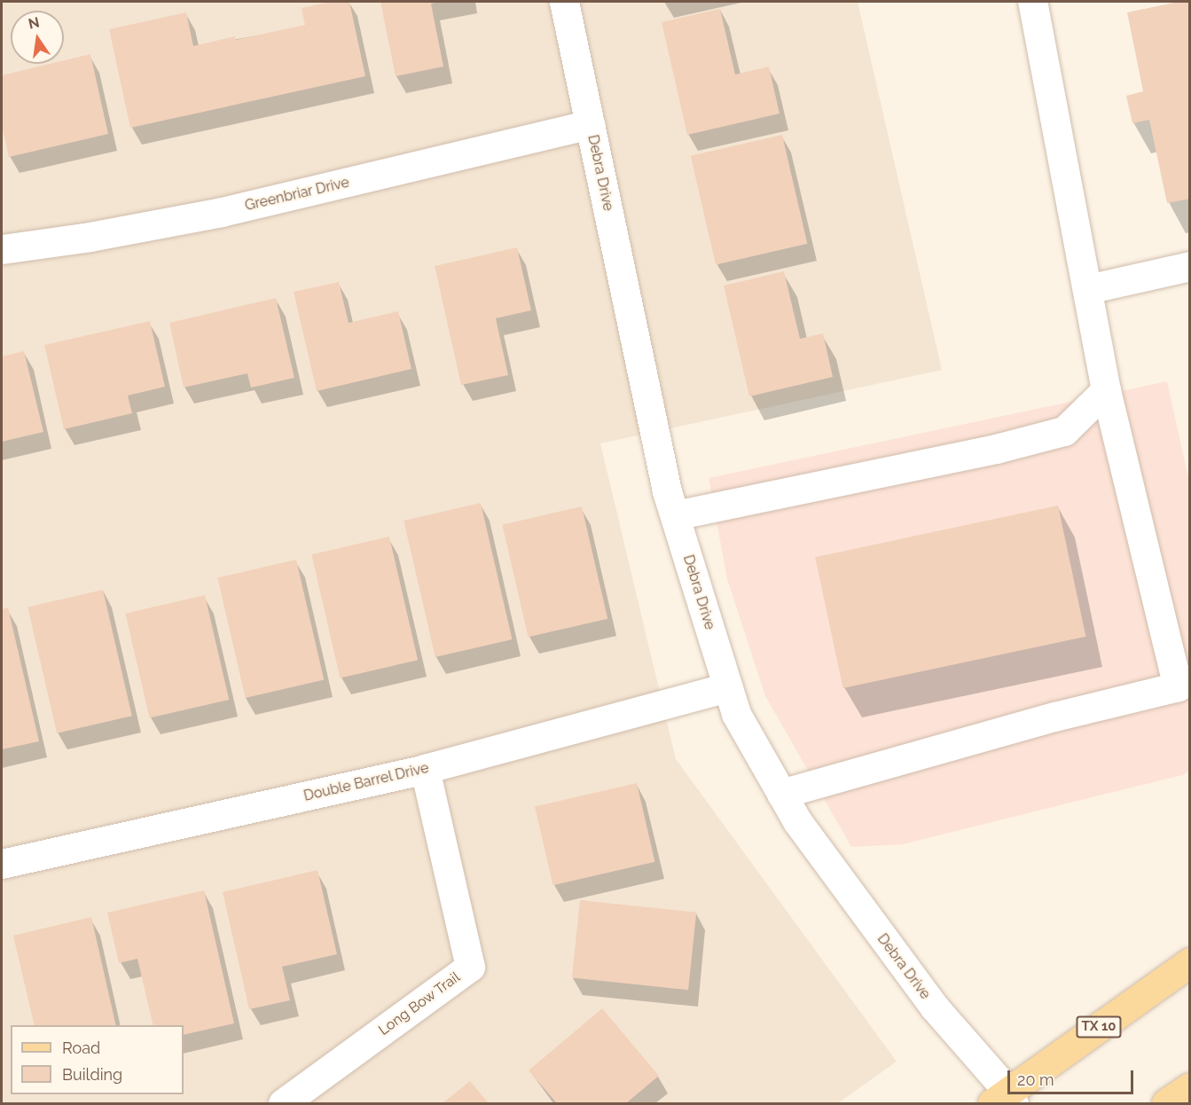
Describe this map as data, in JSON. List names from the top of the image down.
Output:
{
  "streets": {
    "main road": ["TX 10"],
    "street": [
      "Debra Drive",
      "Greenbriar Drive",
      "Double Barrel Drive",
      "Long Bow Trail"
    ]
  },
  "crossings": [
    ["Debra Drive", "Greenbriar Drive"],
    ["Debra Drive", "Double Barrel Drive"],
    ["Debra Drive", "TX 10"],
    ["Double Barrel Drive", "Long Bow Trail"]
  ],
  "legend": ["Road", "Building"],
  "scale_bar": "20 m",
  "north": "top"
}
